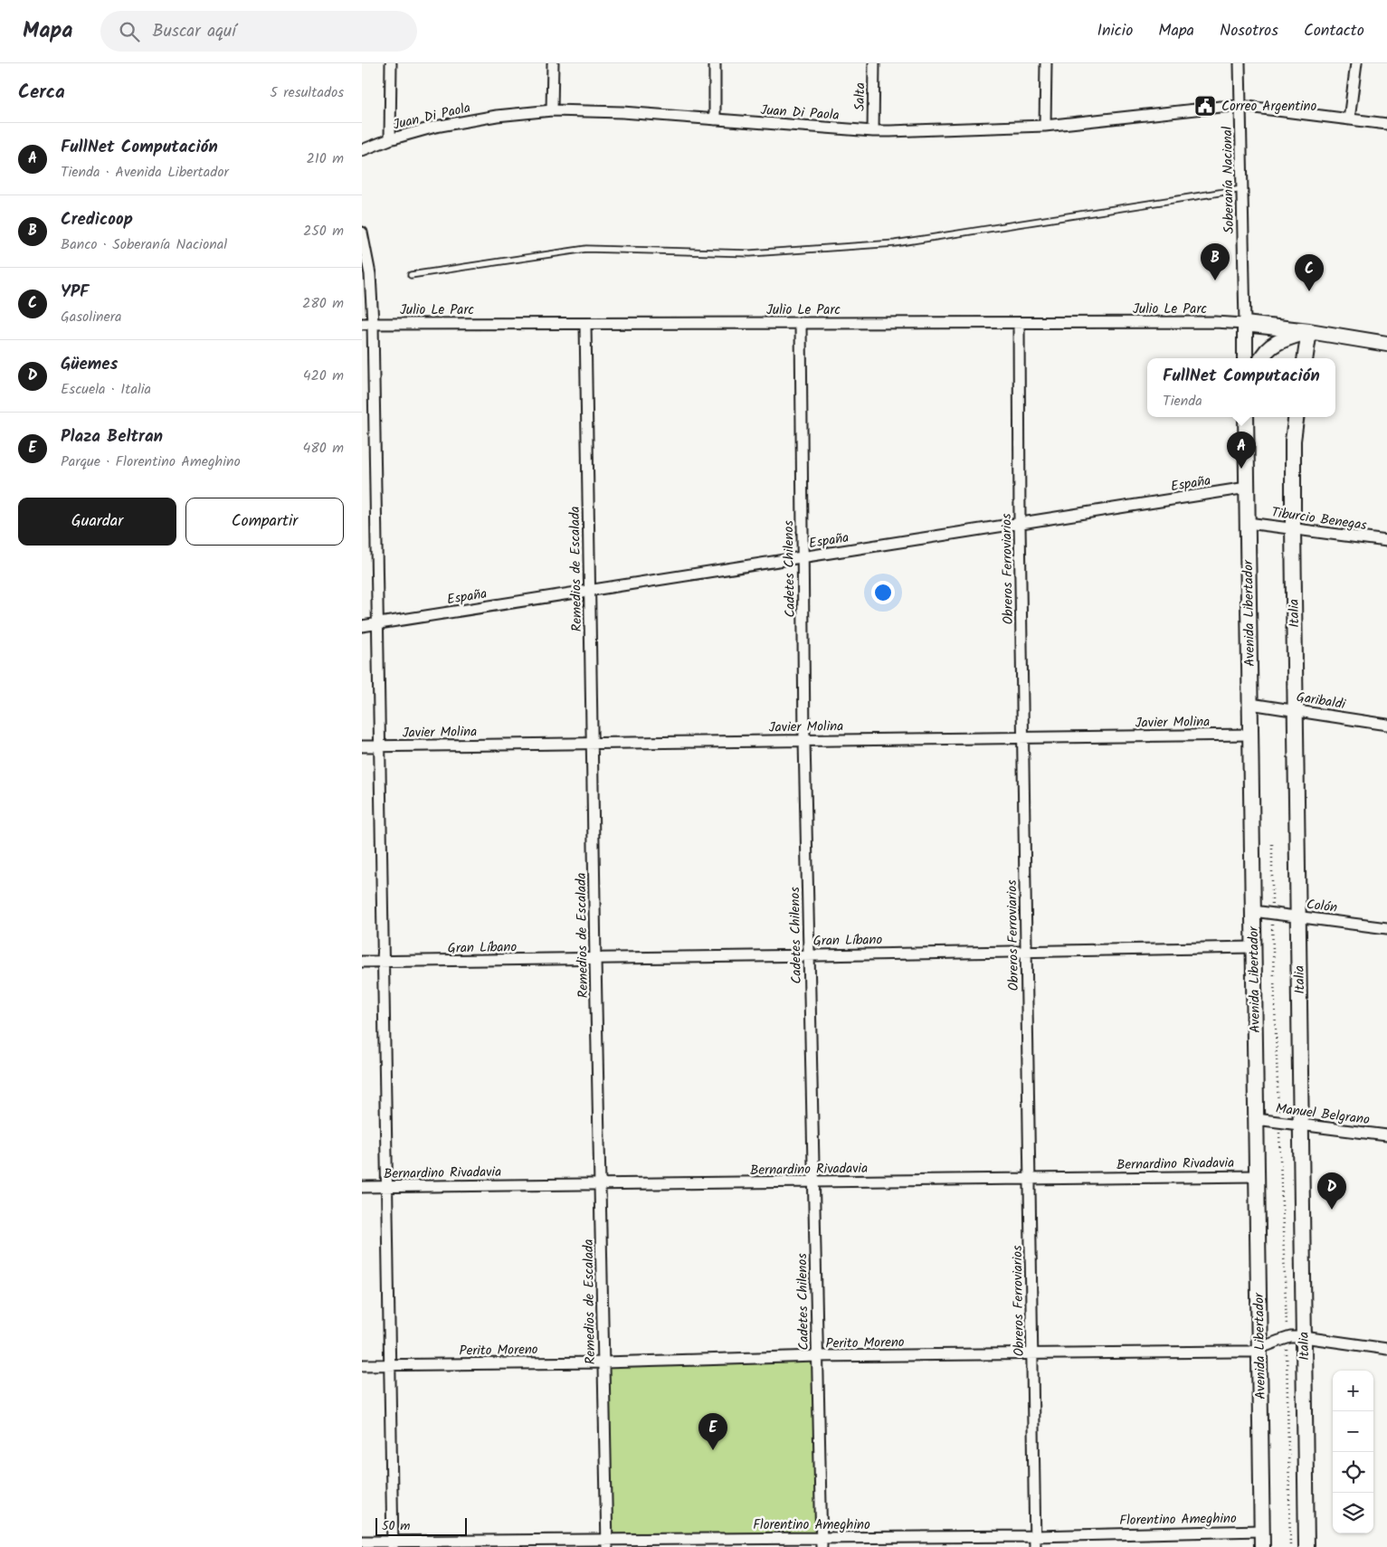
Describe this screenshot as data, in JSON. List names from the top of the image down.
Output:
{
  "streets": {
    "main road": ["Avenida Libertador", "Italia"],
    "street": [
      "Salta",
      "Juan Di Paola",
      "Soberanía Nacional",
      "Julio Le Parc",
      "España",
      "Tiburcio Benegas",
      "Remedios de Escalada",
      "Cadetes Chilenos",
      "Obreros Ferroviarios",
      "Garibaldi",
      "Javier Molina",
      "Colón",
      "Gran Líbano",
      "Manuel Belgrano",
      "Bernardino Rivadavia",
      "Perito Moreno",
      "Florentino Ameghino"
    ]
  },
  "crossings": [
    ["Salta", "Juan Di Paola"],
    ["Juan Di Paola", "Soberanía Nacional"],
    ["Soberanía Nacional", "Julio Le Parc"],
    ["Julio Le Parc", "Remedios de Escalada"],
    ["Julio Le Parc", "Cadetes Chilenos"],
    ["Julio Le Parc", "Obreros Ferroviarios"],
    ["España", "Remedios de Escalada"],
    ["España", "Cadetes Chilenos"],
    ["España", "Obreros Ferroviarios"],
    ["España", "Avenida Libertador"],
    ["Tiburcio Benegas", "Avenida Libertador"],
    ["Tiburcio Benegas", "Italia"],
    ["Remedios de Escalada", "Javier Molina"],
    ["Remedios de Escalada", "Gran Líbano"],
    ["Remedios de Escalada", "Bernardino Rivadavia"],
    ["Remedios de Escalada", "Perito Moreno"],
    ["Remedios de Escalada", "Florentino Ameghino"],
    ["Cadetes Chilenos", "Javier Molina"],
    ["Cadetes Chilenos", "Gran Líbano"],
    ["Cadetes Chilenos", "Bernardino Rivadavia"],
    ["Cadetes Chilenos", "Perito Moreno"],
    ["Cadetes Chilenos", "Florentino Ameghino"],
    ["Obreros Ferroviarios", "Javier Molina"],
    ["Obreros Ferroviarios", "Gran Líbano"],
    ["Obreros Ferroviarios", "Bernardino Rivadavia"],
    ["Obreros Ferroviarios", "Perito Moreno"],
    ["Obreros Ferroviarios", "Florentino Ameghino"],
    ["Avenida Libertador", "Garibaldi"],
    ["Avenida Libertador", "Javier Molina"],
    ["Avenida Libertador", "Colón"],
    ["Avenida Libertador", "Gran Líbano"],
    ["Avenida Libertador", "Manuel Belgrano"],
    ["Avenida Libertador", "Bernardino Rivadavia"],
    ["Avenida Libertador", "Perito Moreno"],
    ["Avenida Libertador", "Florentino Ameghino"],
    ["Italia", "Garibaldi"],
    ["Italia", "Colón"],
    ["Italia", "Manuel Belgrano"],
    ["Italia", "Perito Moreno"]
  ],
  "places": {
    "public building": ["Correo Argentino"]
  },
  "scale_bar": "50 m",
  "page": {
    "header": "Mapa",
    "search": "Buscar aquí",
    "nav": [
      "Inicio",
      "Mapa",
      "Nosotros",
      "Contacto"
    ],
    "heading": ["Cerca", "5 resultados"],
    "list": [
      {
        "mark": "A",
        "name": "FullNet Computación",
        "note": "Tienda · Avenida Libertador",
        "value": "210 m"
      },
      {
        "mark": "B",
        "name": "Credicoop",
        "note": "Banco · Soberanía Nacional",
        "value": "250 m"
      },
      {
        "mark": "C",
        "name": "YPF",
        "note": "Gasolinera",
        "value": "280 m"
      },
      {
        "mark": "D",
        "name": "Güemes",
        "note": "Escuela · Italia",
        "value": "420 m"
      },
      {
        "mark": "E",
        "name": "Plaza Beltran",
        "note": "Parque · Florentino Ameghino",
        "value": "480 m"
      }
    ],
    "pins": [
      "B",
      "C",
      "A",
      "D",
      "E"
    ],
    "popup": ["FullNet Computación", "Tienda"],
    "buttons": ["Guardar", "Compartir"],
    "map_buttons": ["+", "−"],
    "scale": "50 m"
  }
}
